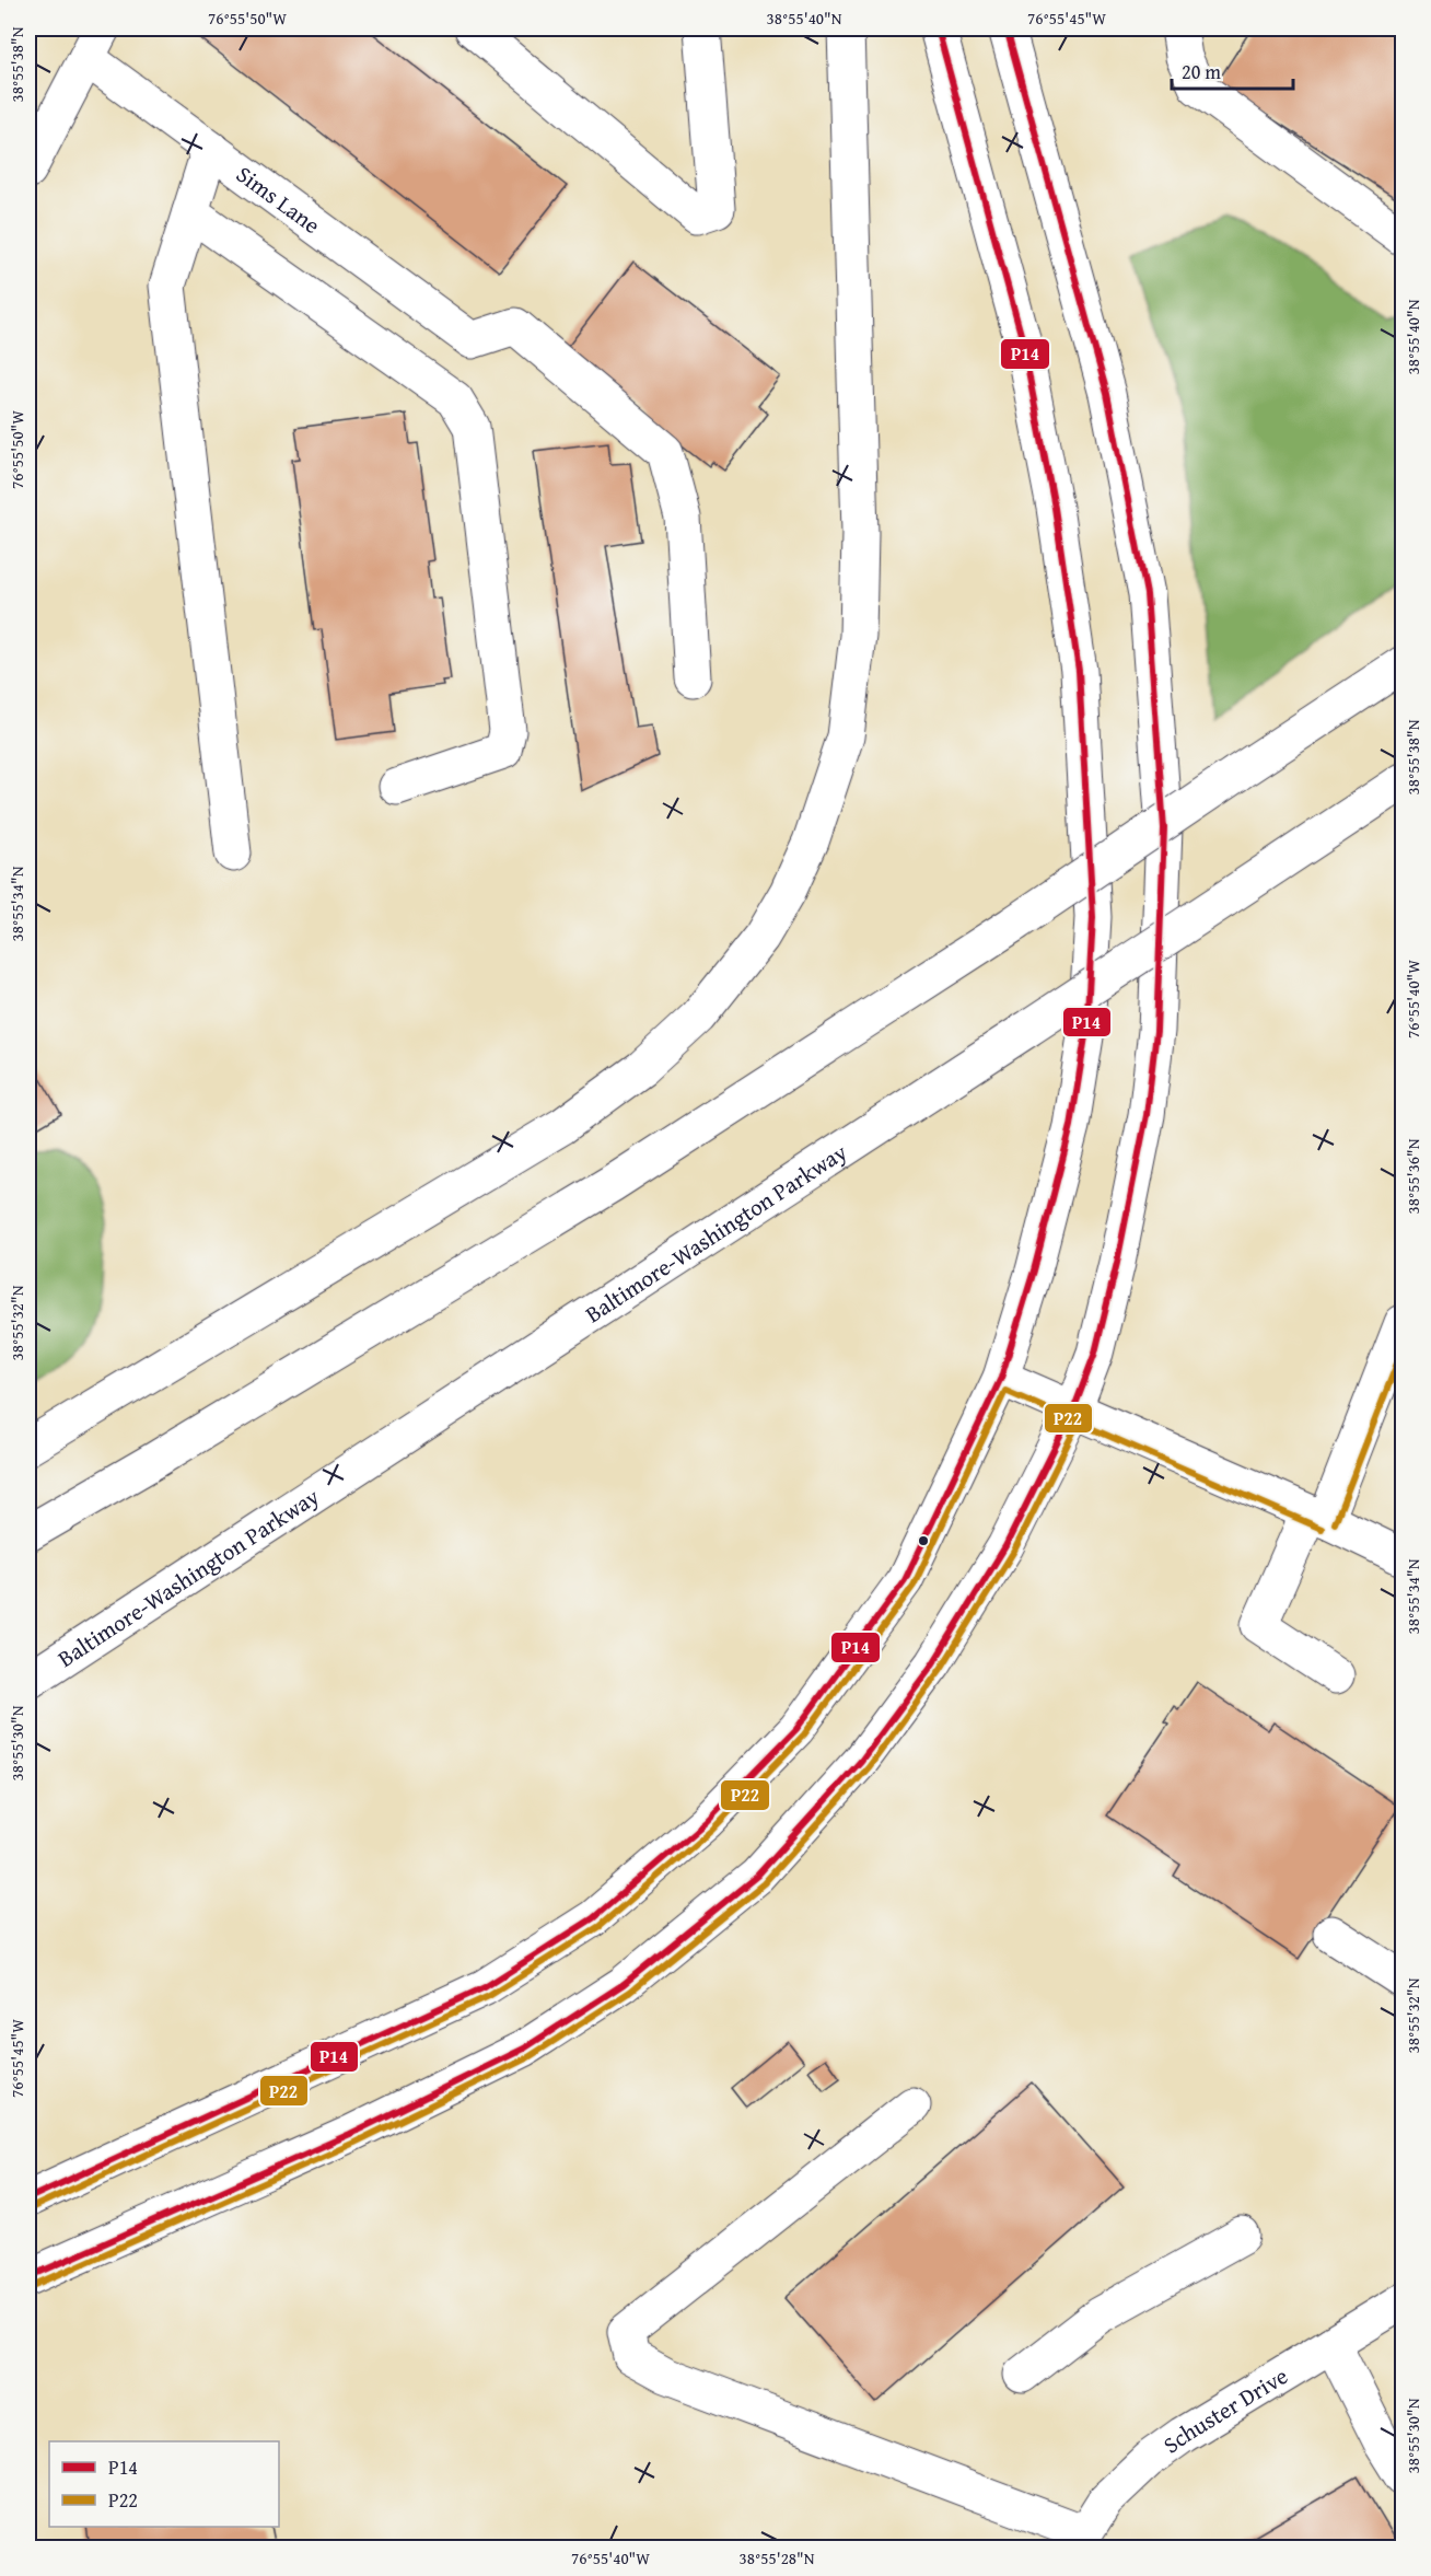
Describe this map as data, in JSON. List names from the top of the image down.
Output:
{
  "streets": {
    "main road": ["Sims Lane", "Baltimore-Washington Parkway", "Schuster Drive"]
  },
  "lines": ["transit line P14", "transit line P22"],
  "legend": ["P14", "P22"],
  "scale_bar": "20 m",
  "coordinates": [
    "76°55'50\"W",
    "38°55'40\"N",
    "76°55'45\"W",
    "38°55'38\"N",
    "38°55'34\"N",
    "76°55'40\"W",
    "38°55'36\"N",
    "38°55'32\"N",
    "38°55'30\"N",
    "38°55'28\"N"
  ]
}
